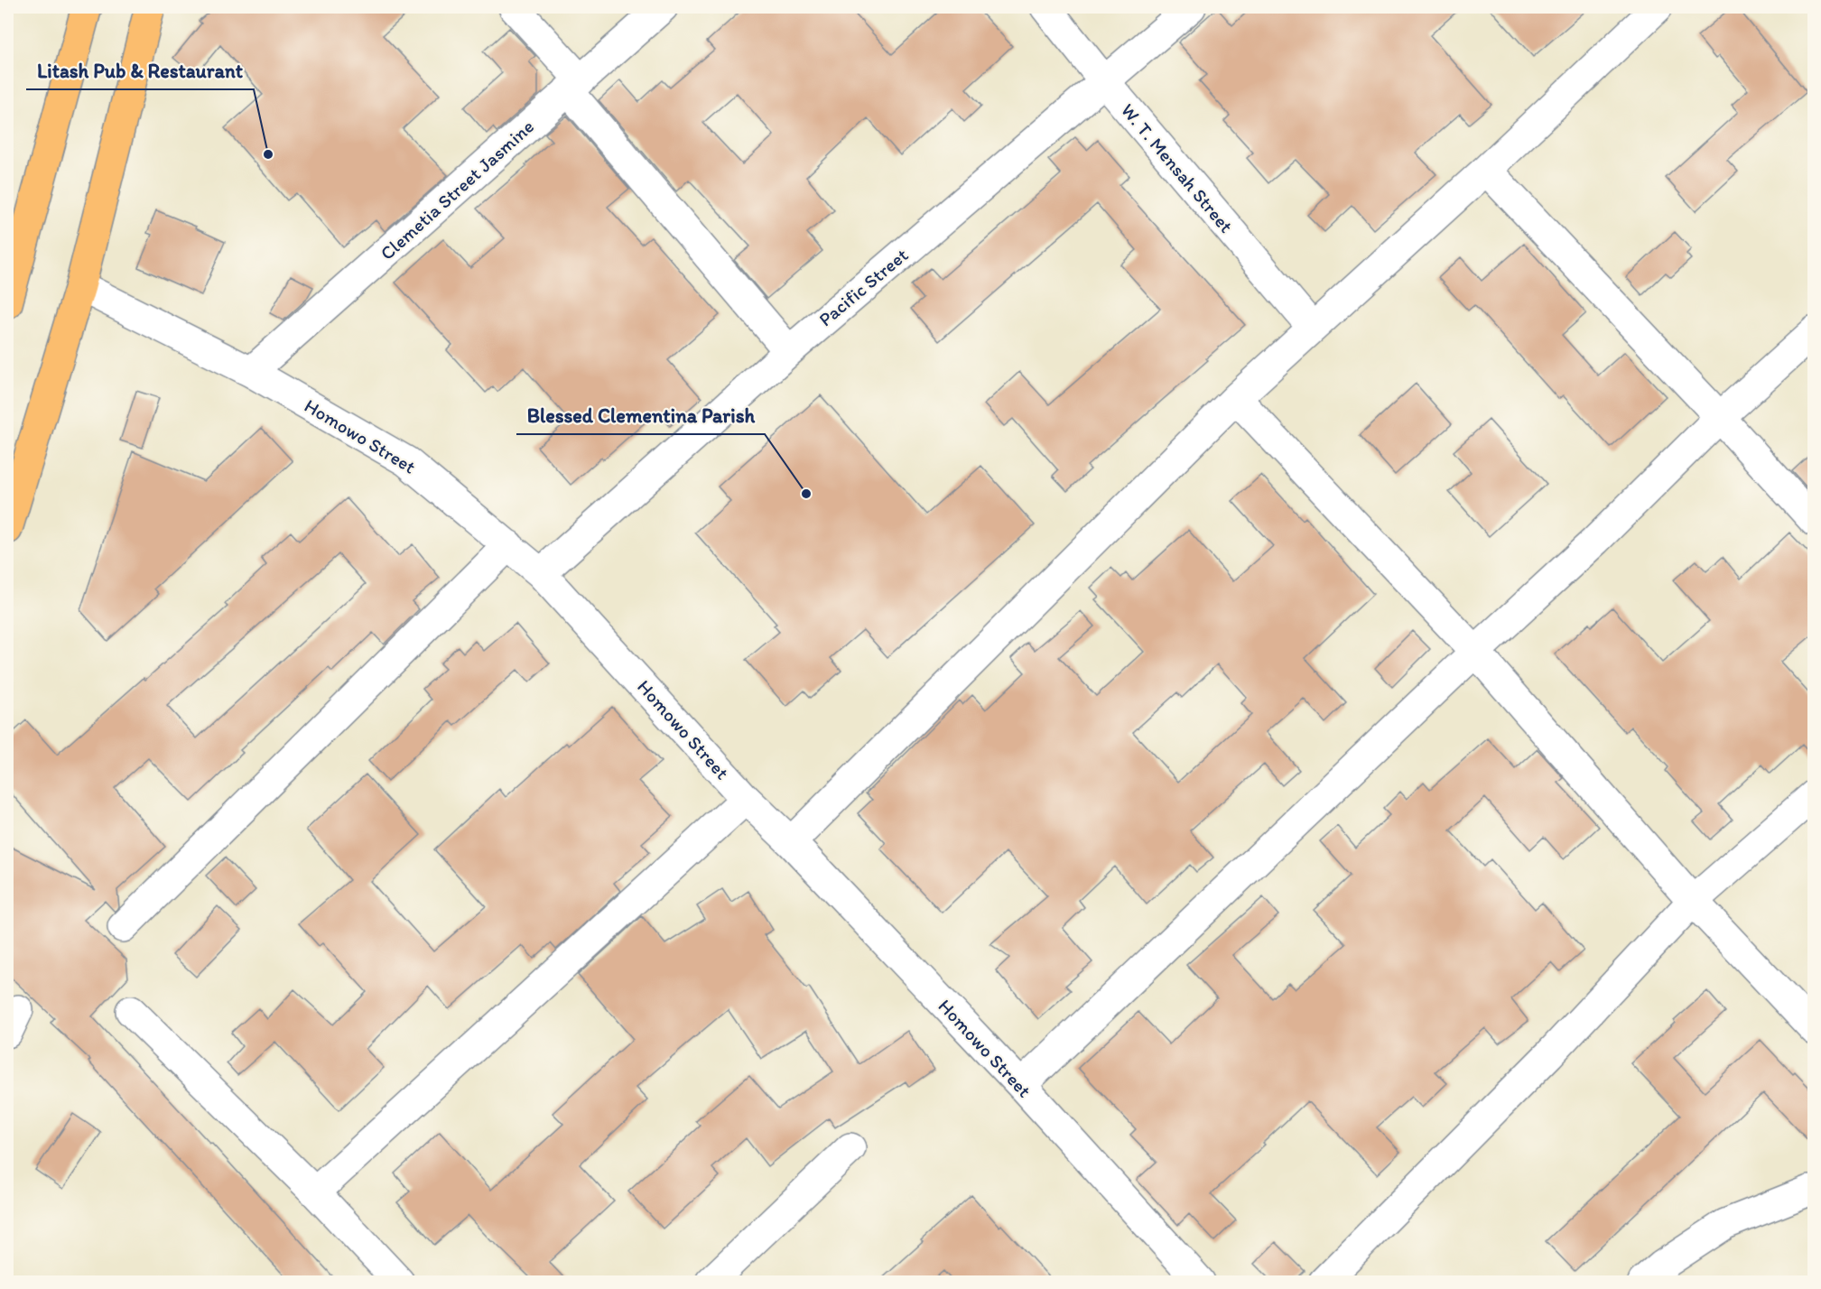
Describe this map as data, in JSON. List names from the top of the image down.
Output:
{
  "streets": {
    "street": [
      "W. T. Mensah Street",
      "Clemetia Street Jasmine",
      "Pacific Street",
      "Homowo Street"
    ]
  },
  "crossings": [
    ["W. T. Mensah Street", "Pacific Street"],
    ["Clemetia Street Jasmine", "Homowo Street"],
    ["Pacific Street", "Homowo Street"]
  ],
  "places": ["Litash Pub & Restaurant", "Blessed Clementina Parish"]
}
